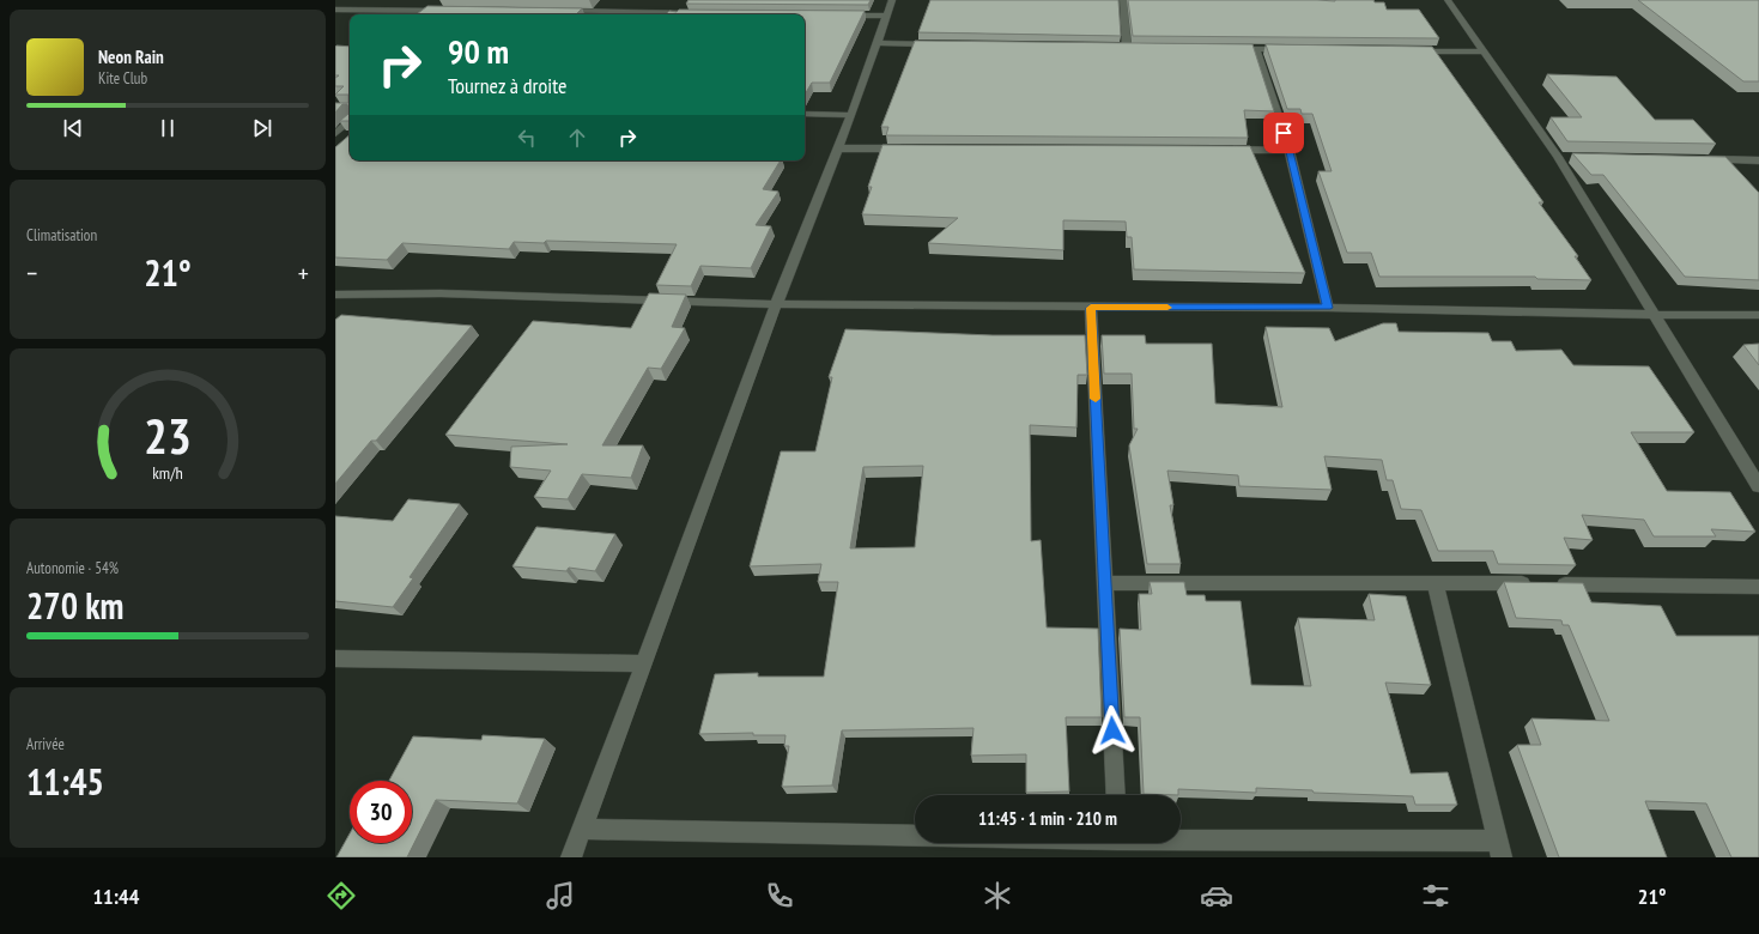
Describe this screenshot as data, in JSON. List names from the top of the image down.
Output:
{
  "page": {
    "turn": ["90 m", "Tournez à droite"],
    "song": ["Neon Rain", "Kite Club"],
    "tile": [
      "Climatisation",
      ["Autonomie · 54%", "270 km"],
      ["Arrivée", "11:45"]
    ],
    "heat": ["−", "21°", "+"],
    "limit": "30",
    "trip": "11:45 · 1 min · 210 m",
    "tabs": ["11:44", "21°"],
    "gauge": ["23", "km/h"]
  }
}
